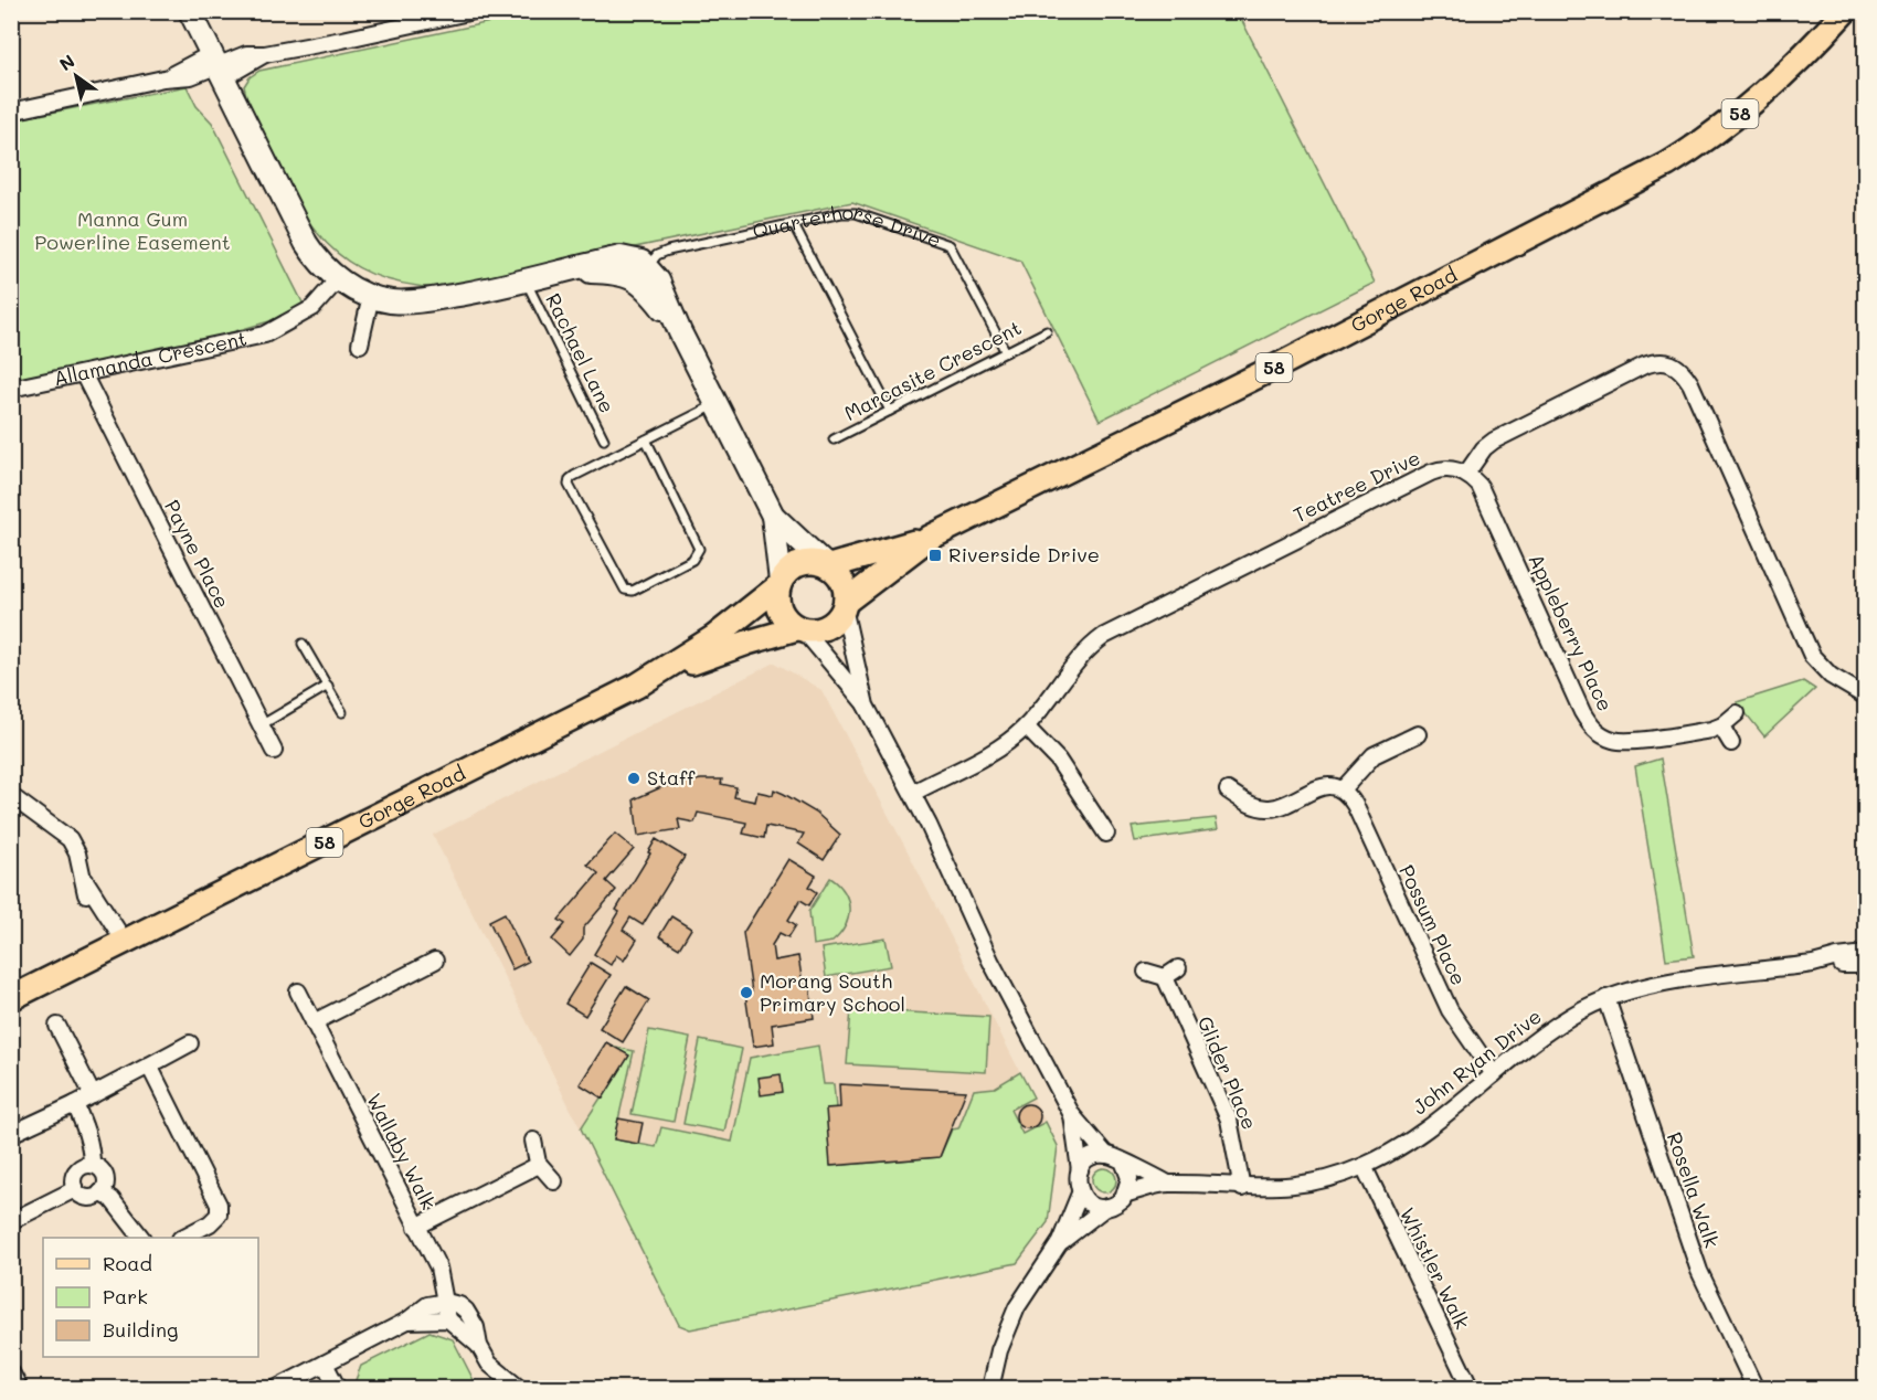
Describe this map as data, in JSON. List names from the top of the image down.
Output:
{
  "streets": {
    "main road": ["58", "Gorge Road"],
    "street": [
      "Allamanda Crescent",
      "Teatree Drive",
      "Payne Place",
      "Appleberry Place",
      "Possum Place",
      "John Ryan Drive",
      "Glider Place",
      "Wallaby Walk",
      "Rosella Walk",
      "Whistler Walk"
    ],
    "lane": ["Quarterhorse Drive", "Rachael Lane", "Marcasite Crescent"]
  },
  "crossings": [
    ["58", "Gorge Road"],
    ["Quarterhorse Drive", "Marcasite Crescent"],
    ["Allamanda Crescent", "Payne Place"],
    ["Teatree Drive", "Appleberry Place"],
    ["Possum Place", "John Ryan Drive"],
    ["John Ryan Drive", "Glider Place"],
    ["John Ryan Drive", "Rosella Walk"],
    ["John Ryan Drive", "Whistler Walk"]
  ],
  "parks": ["Manna Gum Powerline Easement"],
  "places": {
    "transit": ["Riverside Drive"],
    "other": ["Staff", "Morang South Primary School"]
  },
  "legend": ["Road", "Park", "Building"],
  "north": "top left"
}
